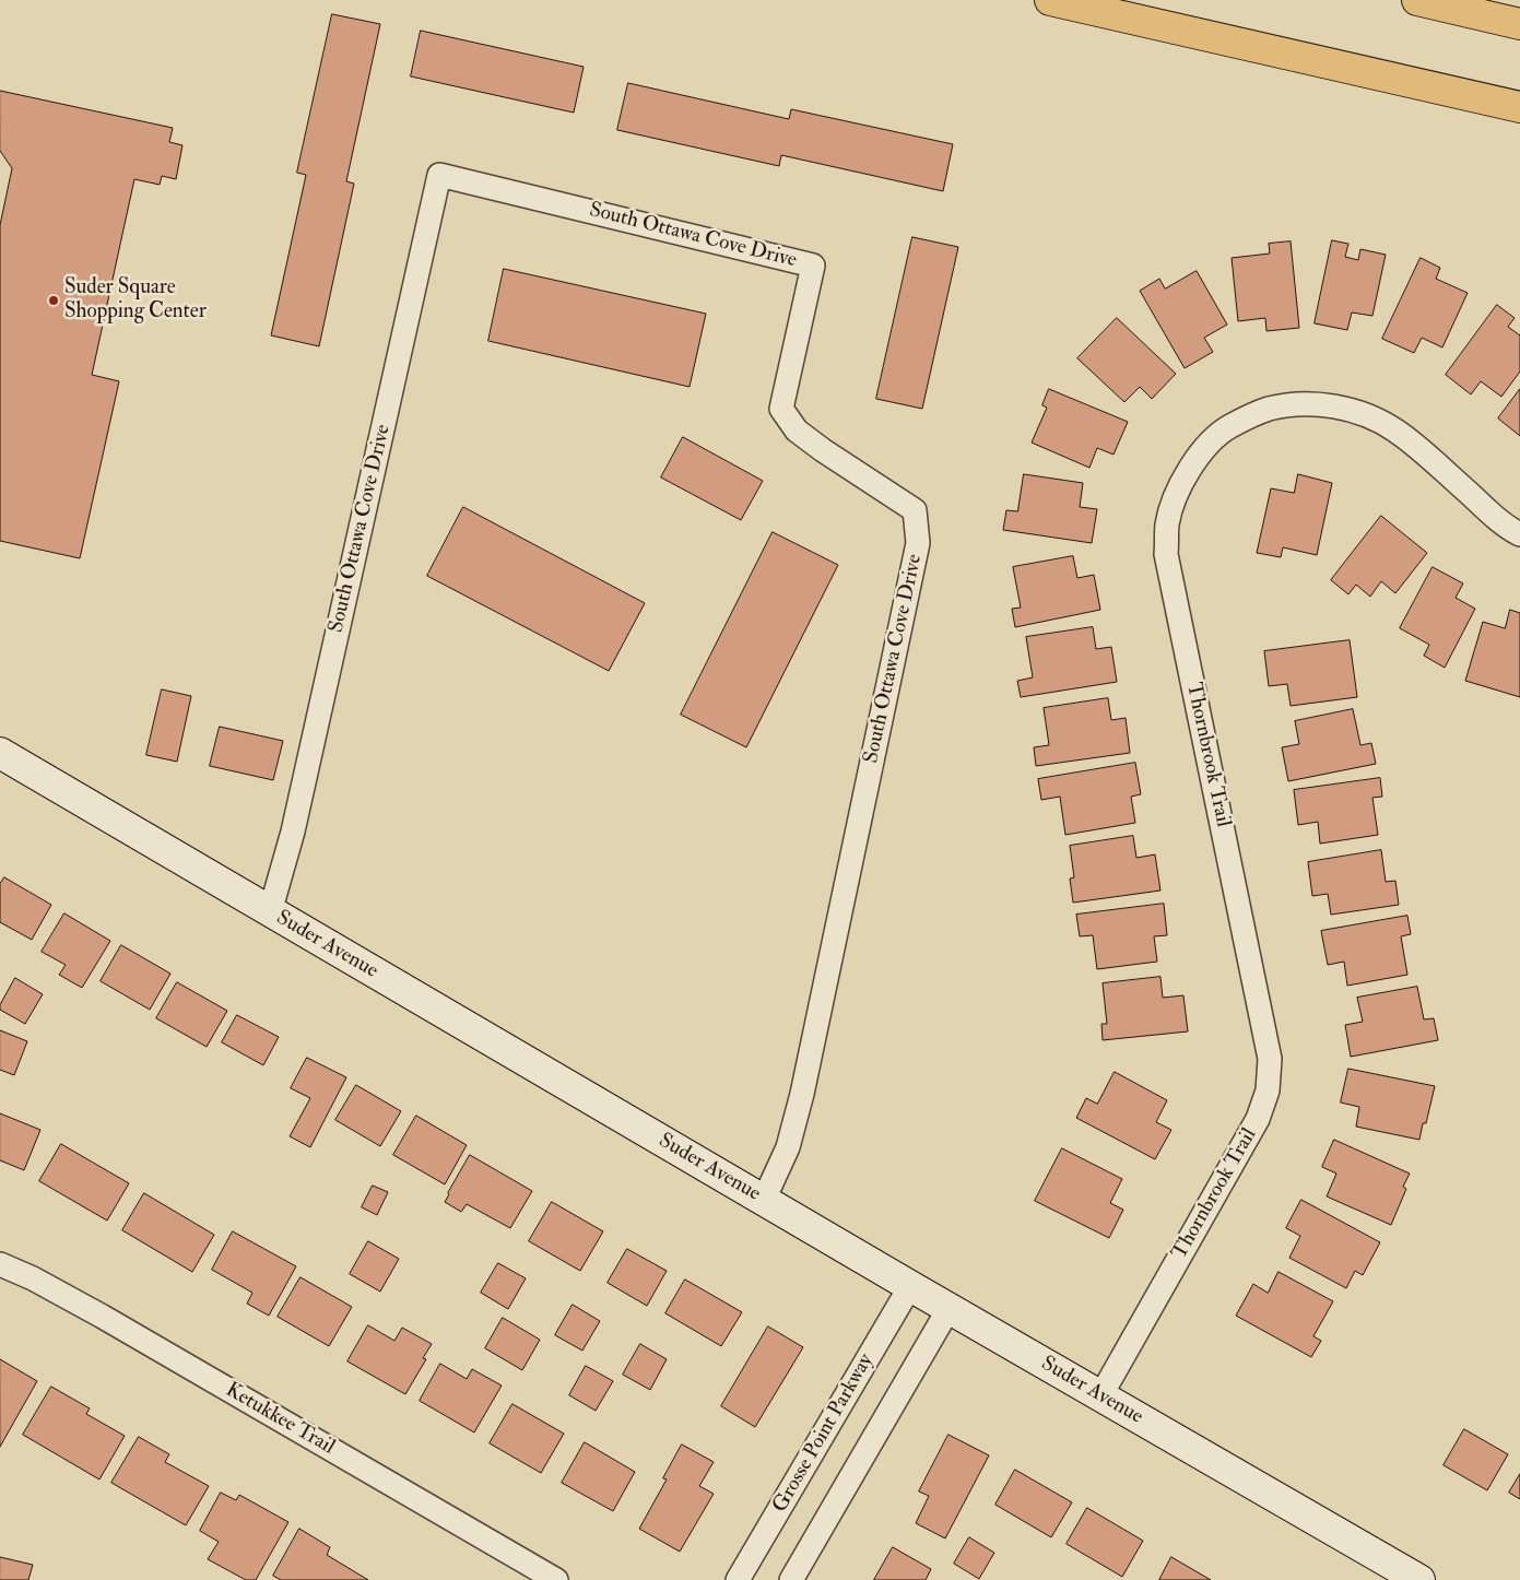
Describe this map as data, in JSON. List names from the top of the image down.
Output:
{
  "streets": {
    "street": [
      "South Ottawa Cove Drive",
      "Thornbrook Trail",
      "Suder Avenue",
      "Ketukkee Trail",
      "Grosse Point Parkway"
    ]
  },
  "crossings": [
    ["South Ottawa Cove Drive", "Suder Avenue"],
    ["Thornbrook Trail", "Suder Avenue"],
    ["Suder Avenue", "Grosse Point Parkway"]
  ],
  "places": ["Suder Square Shopping Center"]
}
